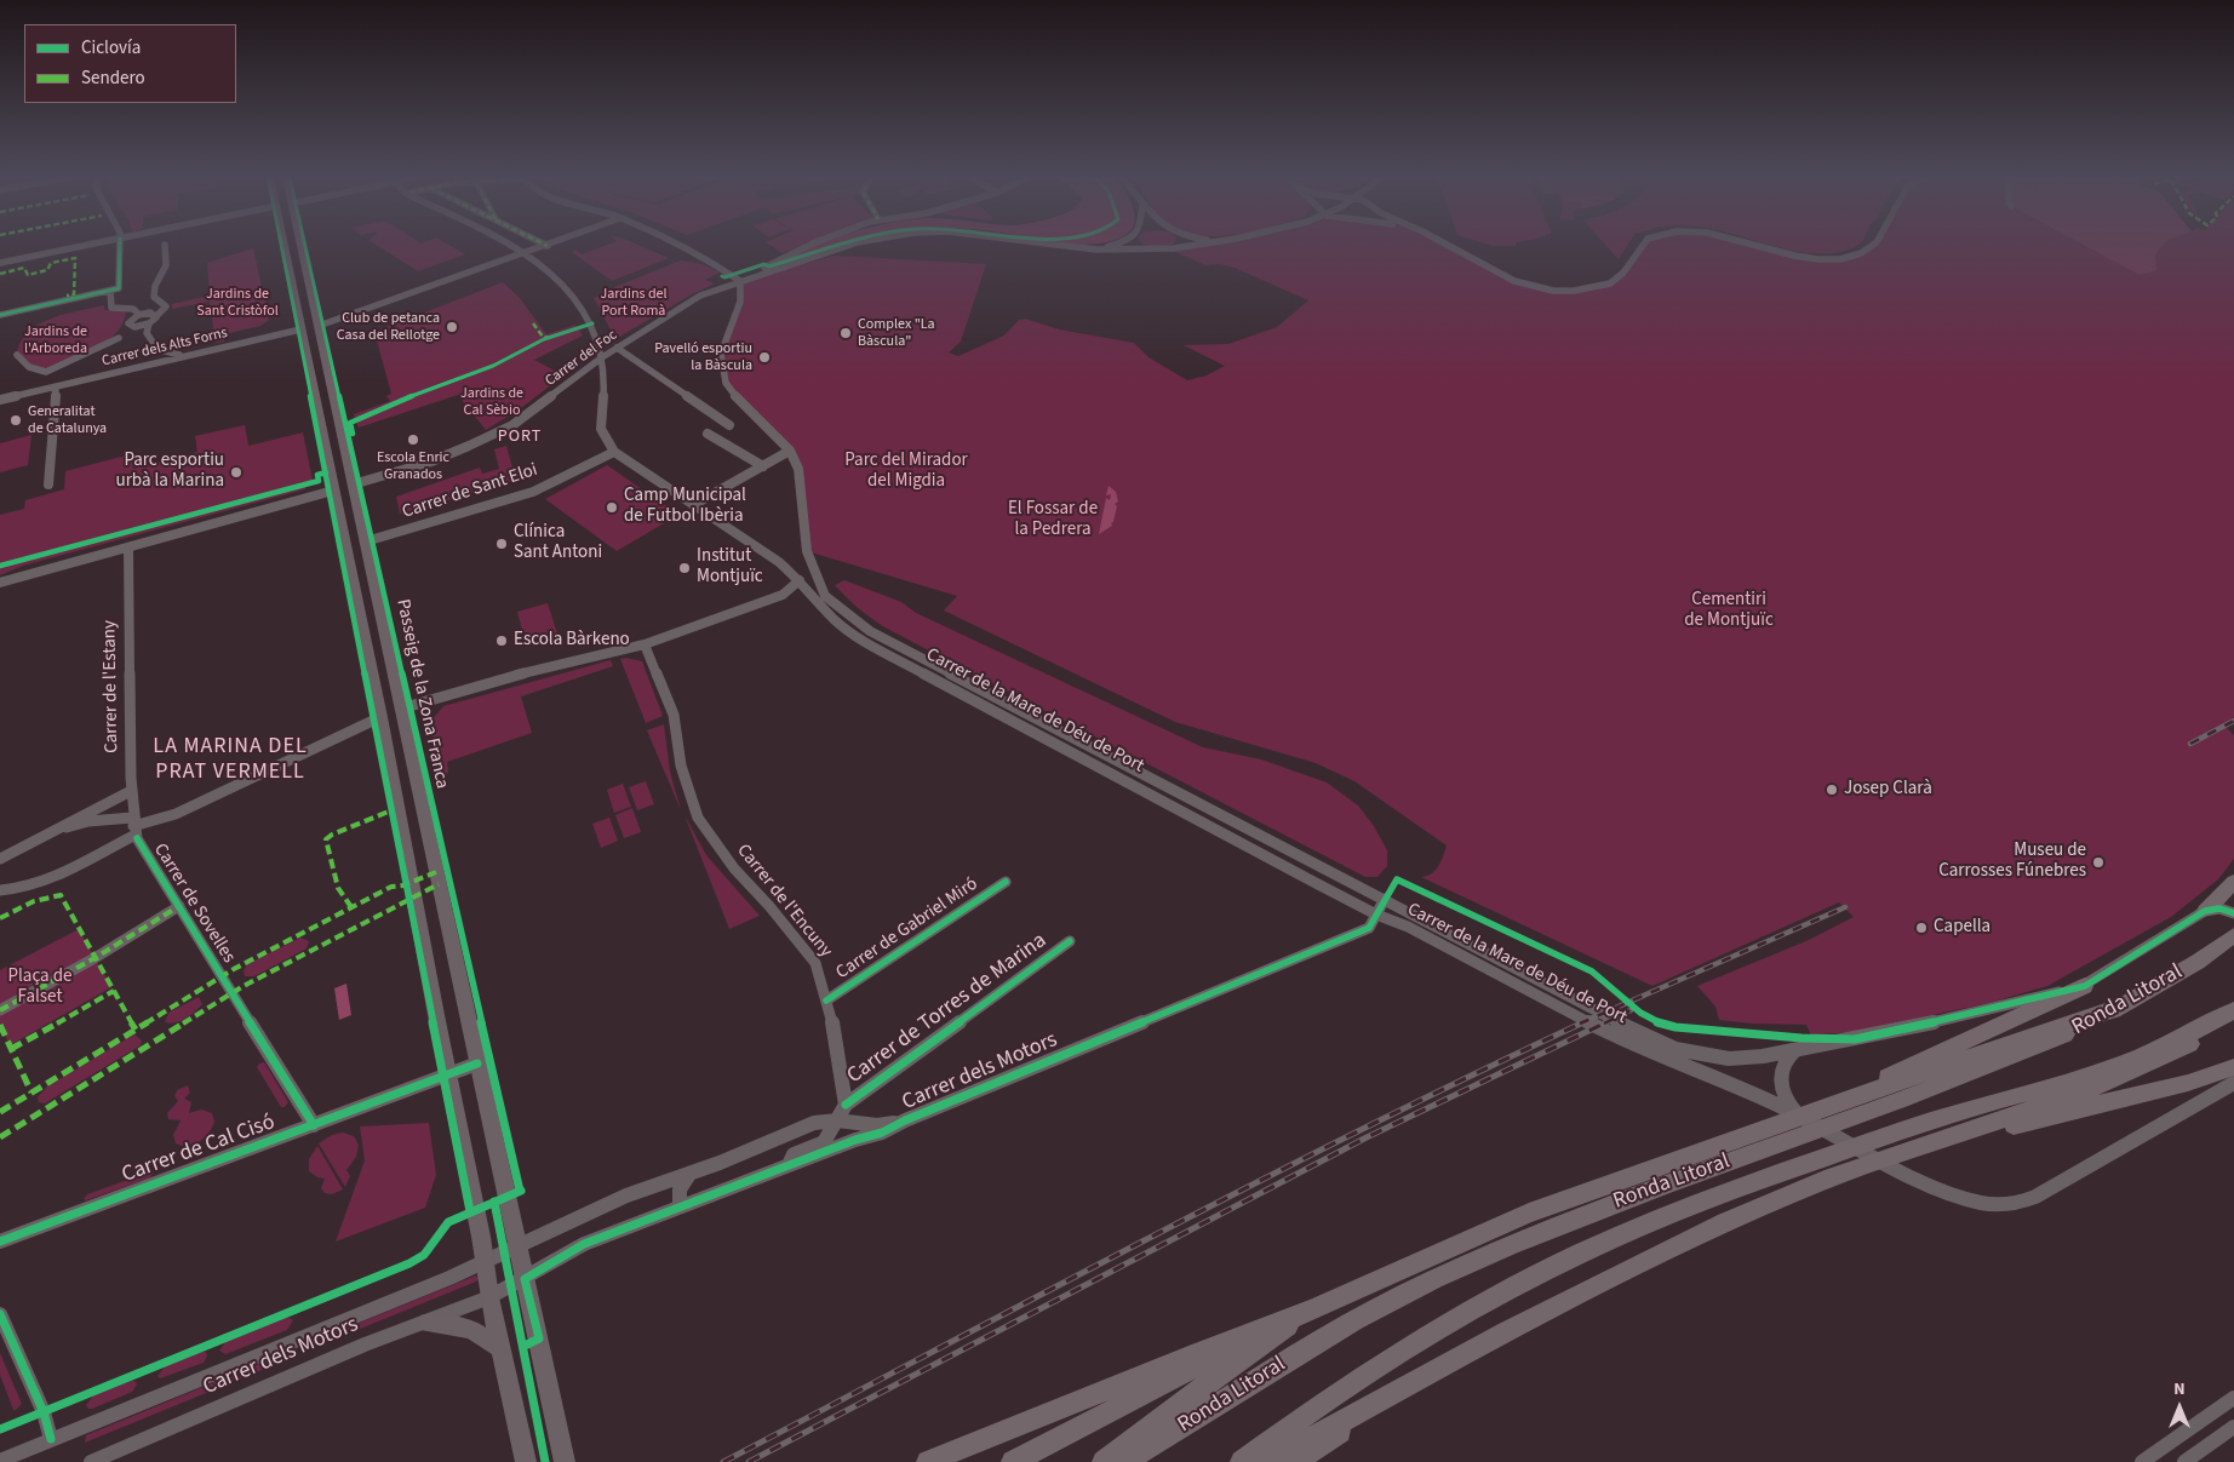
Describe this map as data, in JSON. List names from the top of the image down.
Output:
{
  "streets": {
    "highway": ["Ronda Litoral"],
    "main road": ["Passeig de la Zona Franca"],
    "street": [
      "Carrer dels Alts Forns",
      "Carrer del Foc",
      "Carrer de Sant Eloi",
      "Carrer de l'Estany",
      "Carrer de la Mare de Déu de Port",
      "Carrer de l'Encuny",
      "Carrer de Sovelles",
      "Carrer de Gabriel Miró",
      "Carrer de Torres de Marina",
      "Carrer dels Motors",
      "Carrer de Cal Cisó"
    ]
  },
  "crossings": [
    ["Carrer del Foc", "Passeig de la Zona Franca"],
    ["Carrer del Foc", "Carrer de la Mare de Déu de Port"],
    ["Carrer de Sant Eloi", "Passeig de la Zona Franca"],
    ["Carrer de Sant Eloi", "Carrer de la Mare de Déu de Port"],
    ["Carrer de l'Estany", "Carrer de Sovelles"],
    ["Passeig de la Zona Franca", "Carrer dels Motors"],
    ["Passeig de la Zona Franca", "Carrer de Cal Cisó"],
    ["Carrer de la Mare de Déu de Port", "Carrer dels Motors"],
    ["Carrer de l'Encuny", "Carrer de Gabriel Miró"],
    ["Carrer de l'Encuny", "Carrer de Torres de Marina"],
    ["Carrer de Sovelles", "Carrer de Cal Cisó"]
  ],
  "districts": ["PORT", "LA MARINA DEL PRAT VERMELL"],
  "parks": [
    "Jardins de Sant Cristòfol",
    "Jardins del Port Romà",
    "Jardins de l'Arboreda",
    "Jardins de Cal Sèbio",
    "Parc del Mirador del Migdia",
    "El Fossar de la Pedrera",
    "Cementiri de Montjuïc",
    "Plaça de Falset"
  ],
  "places": [
    "Club de petanca Casa del Rellotge",
    "Complex \"La Bàscula\"",
    "Pavelló esportiu la Bàscula",
    "Generalitat de Catalunya",
    "Escola Enric Granados",
    "Parc esportiu urbà la Marina",
    "Camp Municipal de Futbol Ibèria",
    "Clínica Sant Antoni",
    "Institut Montjuïc",
    "Escola Bàrkeno",
    "Josep Clarà",
    "Museu de Carrosses Fúnebres",
    "Capella"
  ],
  "legend": ["Ciclovía", "Sendero"],
  "north": "top"
}
